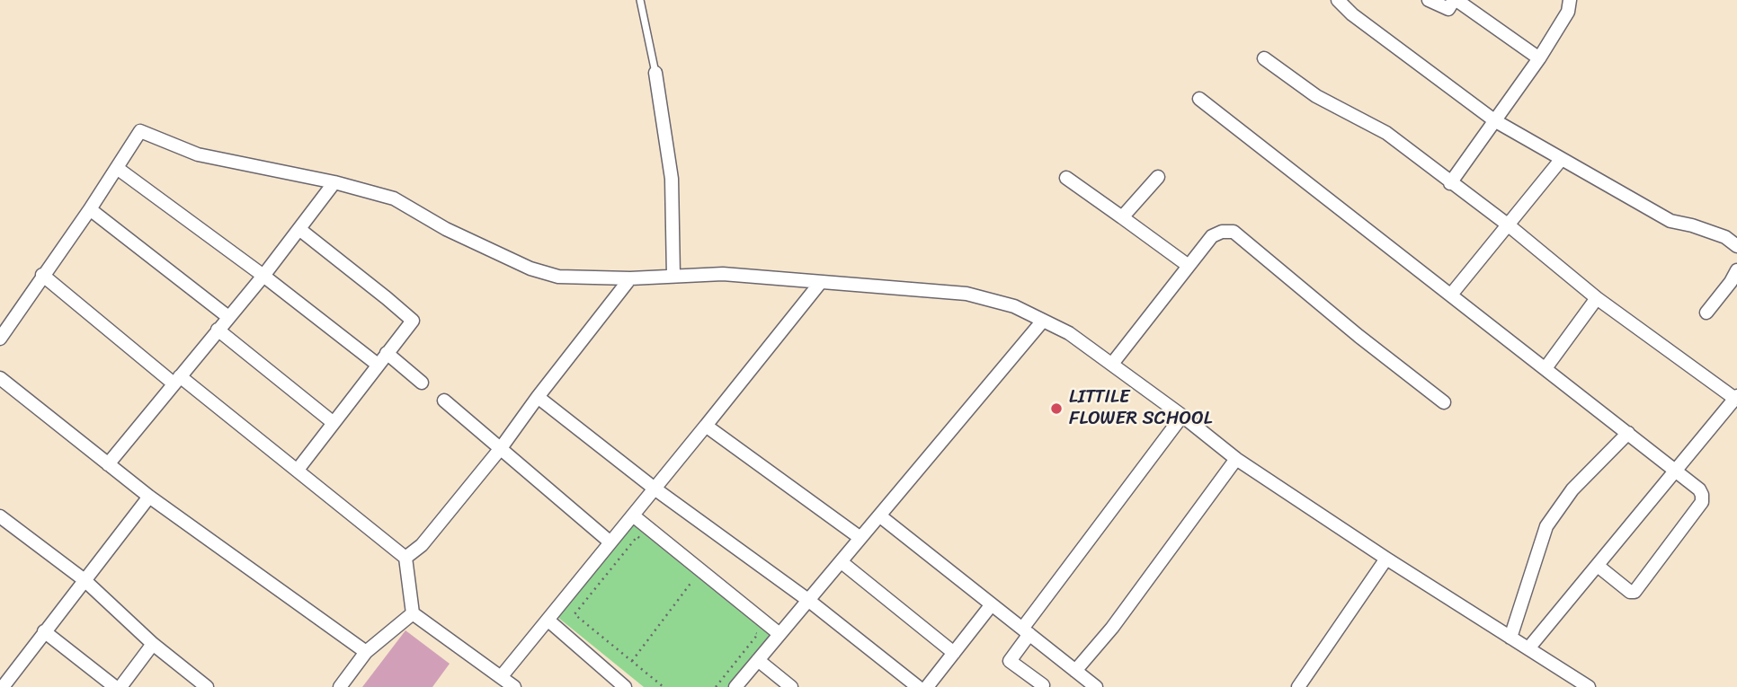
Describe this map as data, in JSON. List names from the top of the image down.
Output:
{
  "places": ["LITTILE FLOWER SCHOOL"]
}
